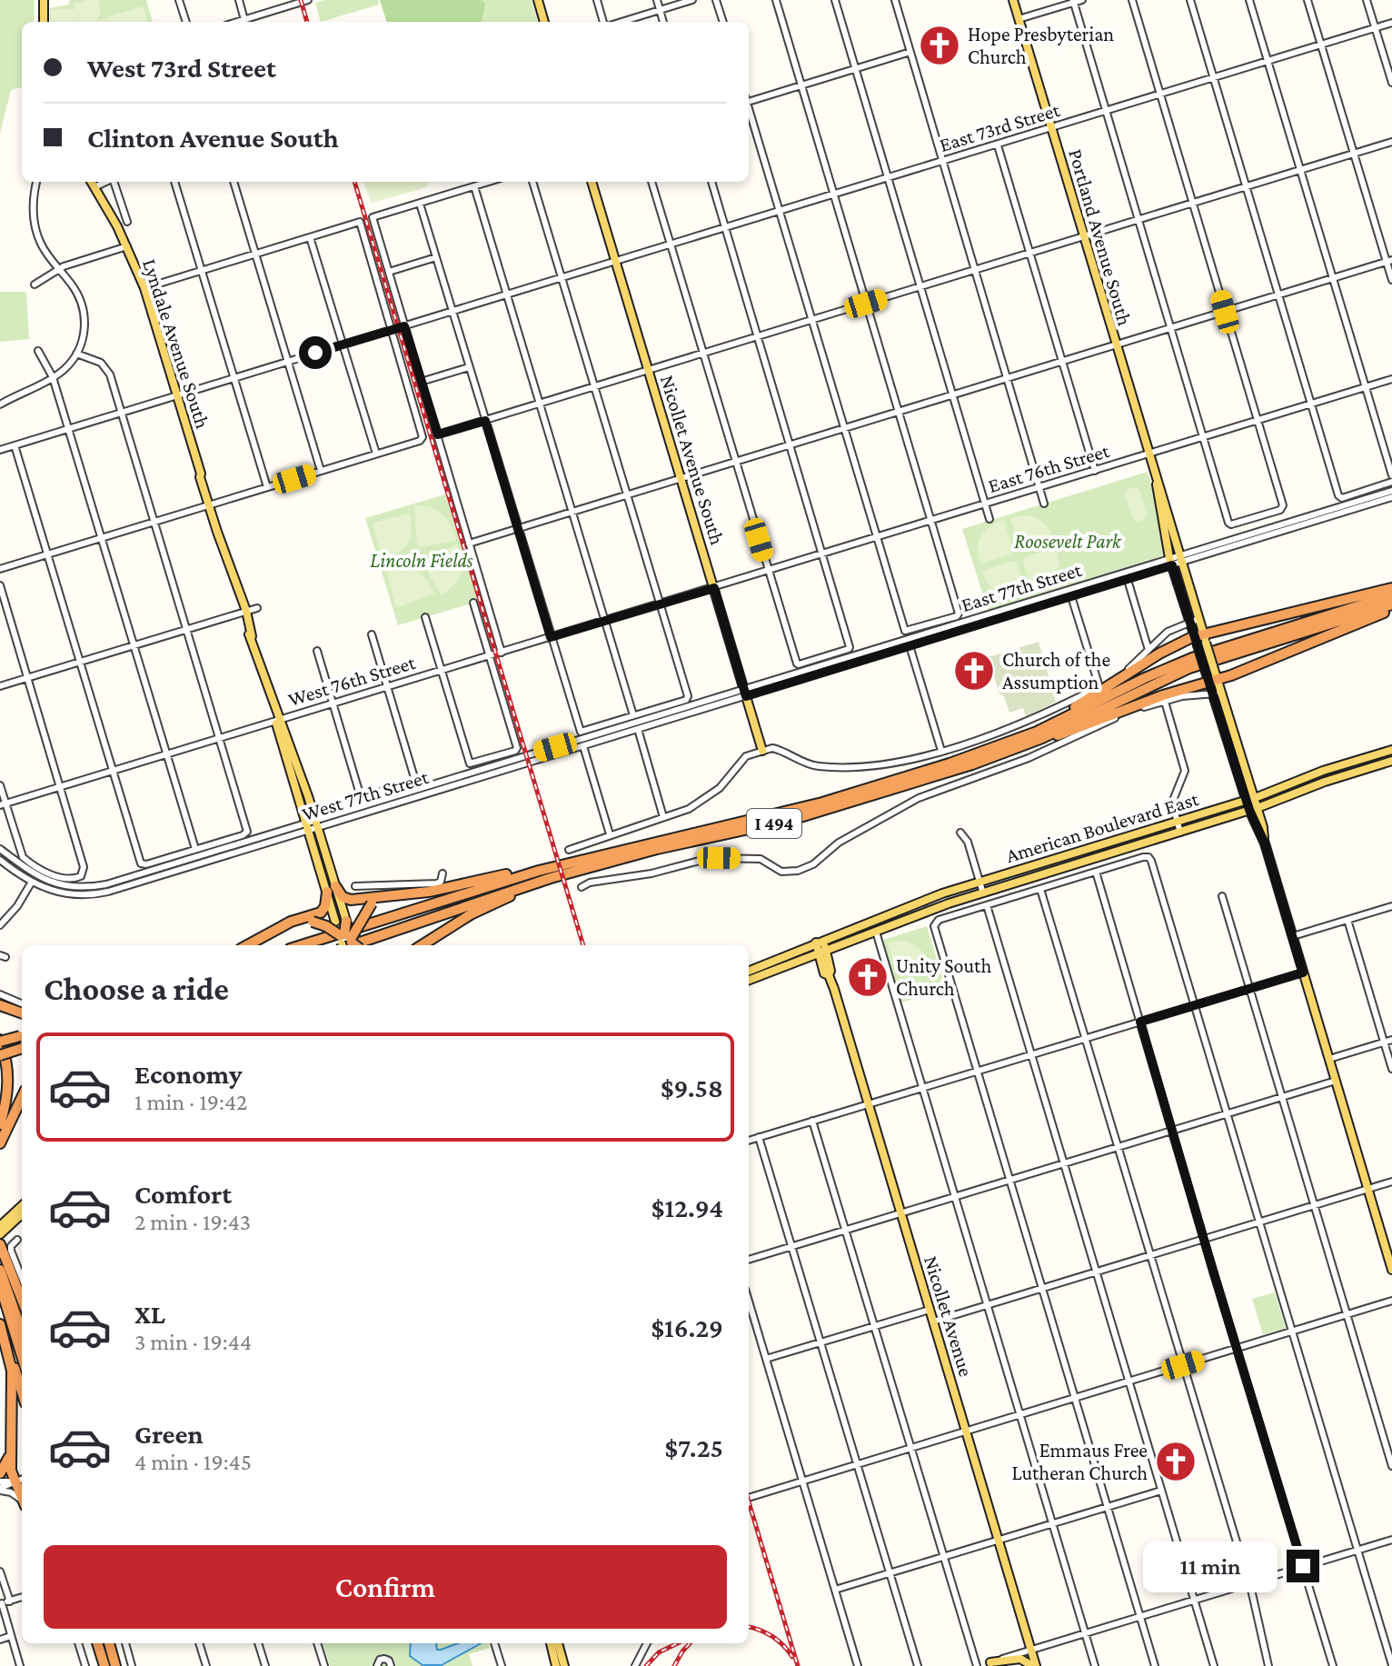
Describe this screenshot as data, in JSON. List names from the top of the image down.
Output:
{
  "streets": {
    "highway": ["I 494"],
    "main road": [
      "Portland Avenue South",
      "Lyndale Avenue South",
      "Nicollet Avenue South",
      "American Boulevard East",
      "Nicollet Avenue"
    ],
    "street": [
      "East 73rd Street",
      "East 76th Street",
      "East 77th Street",
      "West 76th Street",
      "West 77th Street"
    ]
  },
  "crossings": [
    ["East 73rd Street", "Portland Avenue South"],
    ["East 73rd Street", "Lyndale Avenue South"],
    ["East 73rd Street", "Nicollet Avenue South"],
    ["Portland Avenue South", "East 76th Street"],
    ["Portland Avenue South", "East 77th Street"],
    ["Portland Avenue South", "American Boulevard East"],
    ["Lyndale Avenue South", "West 76th Street"],
    ["Lyndale Avenue South", "West 77th Street"],
    ["Nicollet Avenue South", "East 76th Street"],
    ["Nicollet Avenue South", "East 77th Street"],
    ["Nicollet Avenue South", "West 76th Street"],
    ["Nicollet Avenue South", "West 77th Street"],
    ["East 76th Street", "West 76th Street"],
    ["East 77th Street", "West 77th Street"],
    ["American Boulevard East", "Nicollet Avenue"]
  ],
  "parks": ["Roosevelt Park", "Lincoln Fields"],
  "places": {
    "church": [
      "Hope Presbyterian Church",
      "Church of the Assumption",
      "Unity South Church",
      "Emmaus Free Lutheran Church"
    ]
  },
  "page": {
    "banner": ["West 73rd Street", "Clinton Avenue South"],
    "heading": "Choose a ride",
    "list": [
      {
        "name": "Economy",
        "note": "1 min · 19:42",
        "value": "$9.58"
      },
      {
        "name": "Comfort",
        "note": "2 min · 19:43",
        "value": "$12.94"
      },
      {
        "name": "XL",
        "note": "3 min · 19:44",
        "value": "$16.29"
      },
      {
        "name": "Green",
        "note": "4 min · 19:45",
        "value": "$7.25"
      }
    ],
    "buttons": "Confirm",
    "bubble": "11 min"
  }
}
